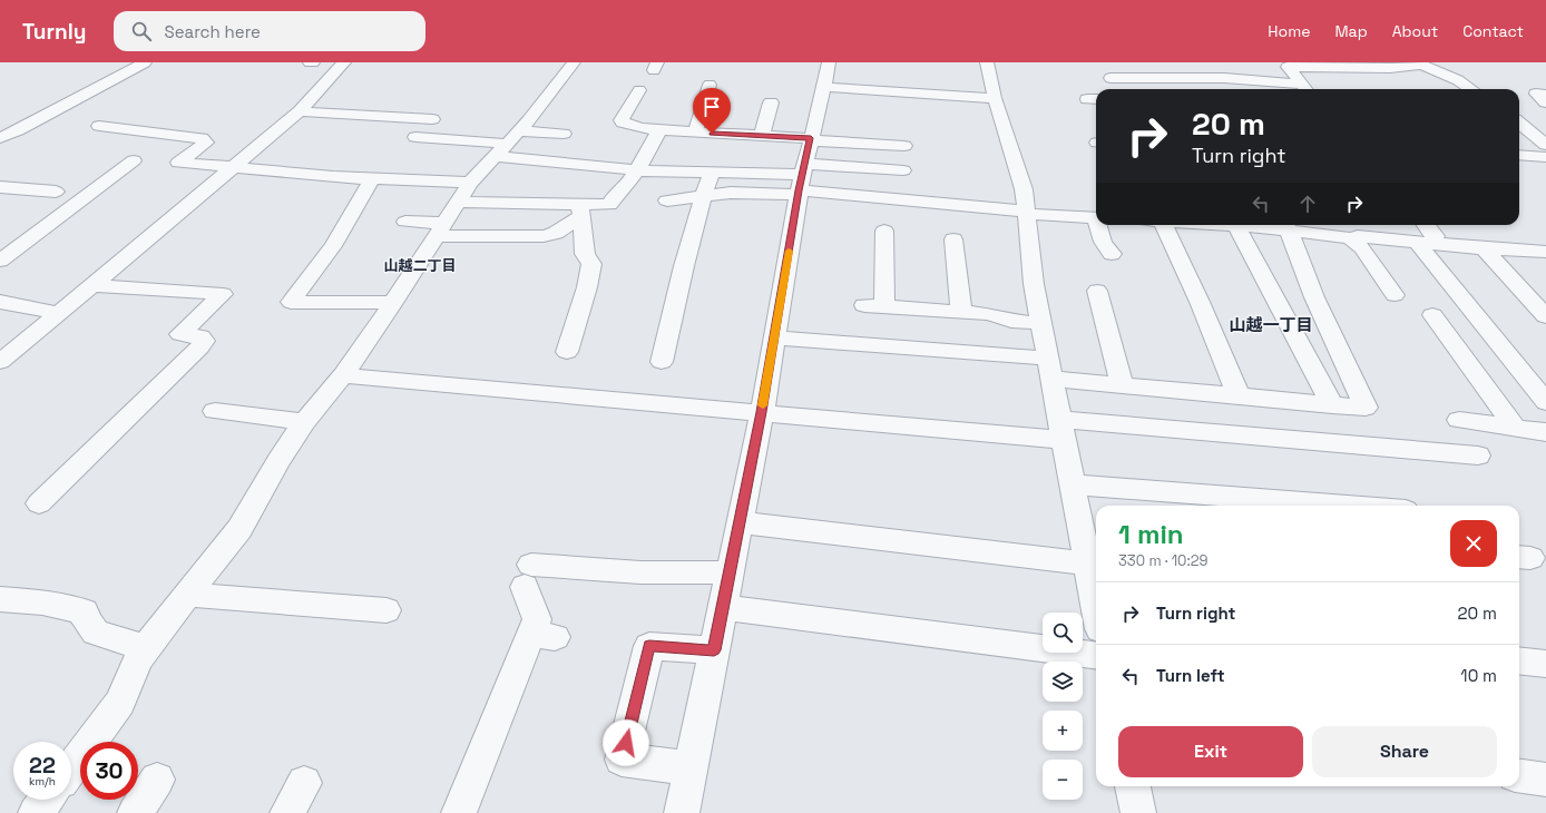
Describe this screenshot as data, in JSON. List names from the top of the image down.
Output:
{
  "districts": ["山越二丁目", "山越一丁目"],
  "page": {
    "header": "Turnly",
    "search": "Search here",
    "nav": [
      "Home",
      "Map",
      "About",
      "Contact"
    ],
    "turn": ["20 m", "Turn right"],
    "heading": ["1 min", "330 m · 10:29"],
    "list": [
      {
        "name": "Turn right",
        "value": "20 m"
      },
      {
        "name": "Turn left",
        "value": "10 m"
      }
    ],
    "map_buttons": ["+", "−"],
    "buttons": ["Exit", "Share"],
    "speed": "22 km/h",
    "limit": "30"
  }
}
